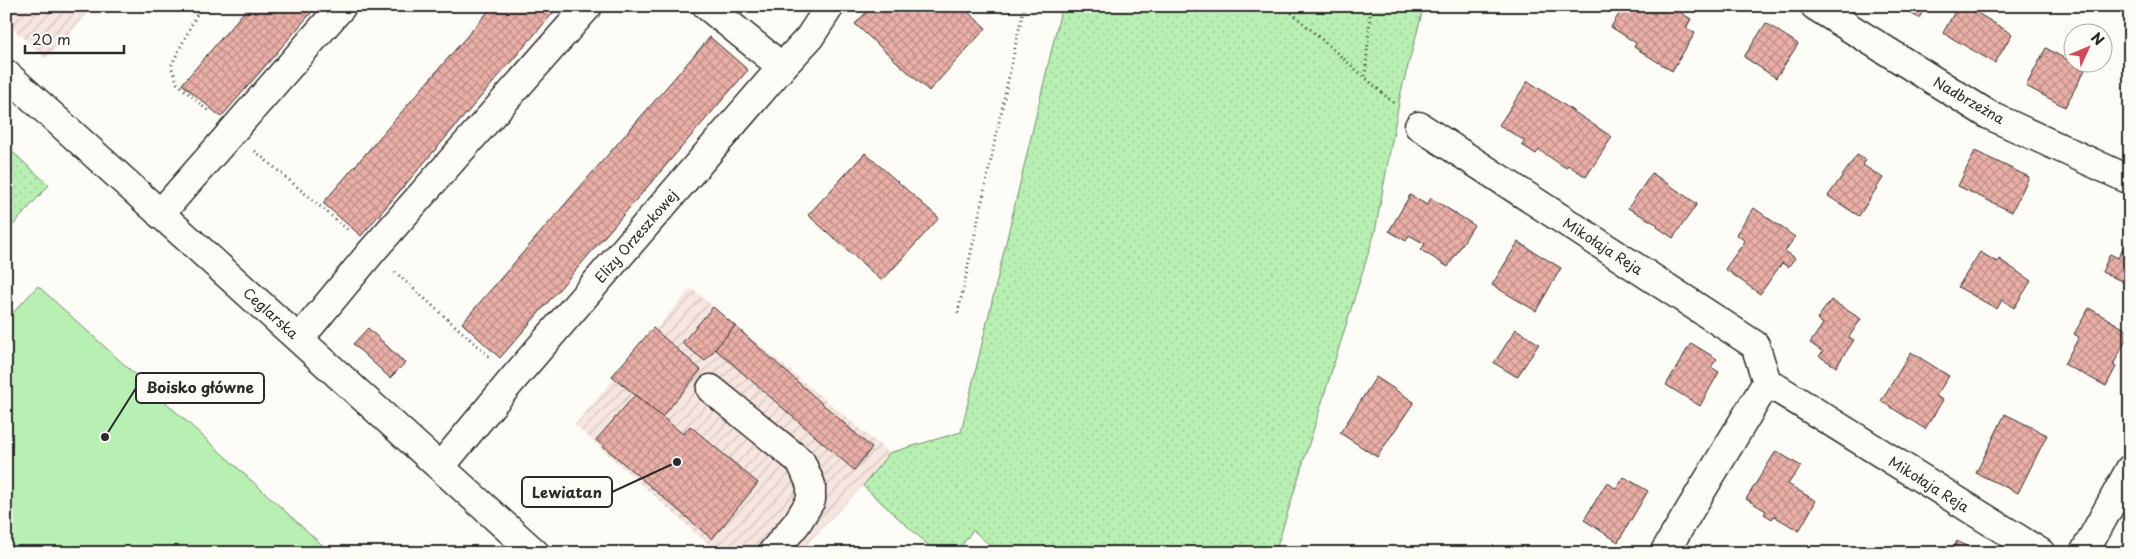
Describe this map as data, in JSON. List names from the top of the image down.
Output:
{
  "streets": {
    "street": [
      "Nadbrzeżna",
      "Elizy Orzeszkowej",
      "Mikołaja Reja",
      "Ceglarska"
    ]
  },
  "crossings": [
    ["Elizy Orzeszkowej", "Ceglarska"]
  ],
  "places": ["Boisko główne", "Lewiatan"],
  "scale_bar": "20 m",
  "north": "top right"
}
